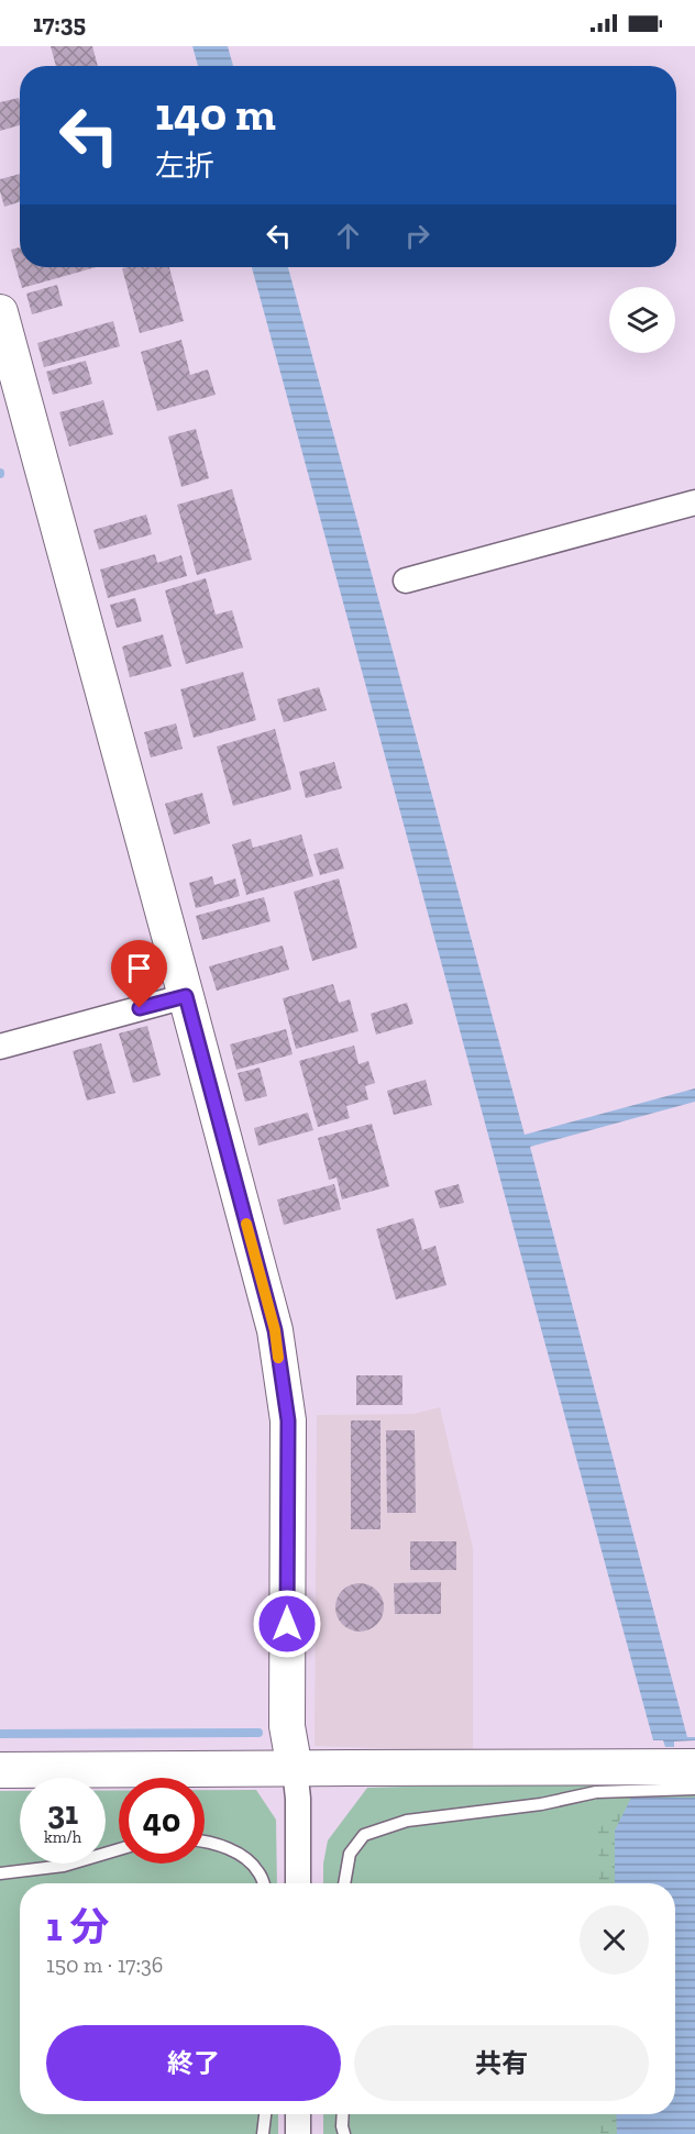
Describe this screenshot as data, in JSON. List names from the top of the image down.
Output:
{
  "page": {
    "status": "17:35",
    "turn": ["140 m", "左折"],
    "speed": "31 km/h",
    "limit": "40",
    "heading": ["1 分", "150 m · 17:36"],
    "buttons": ["終了", "共有"]
  }
}
